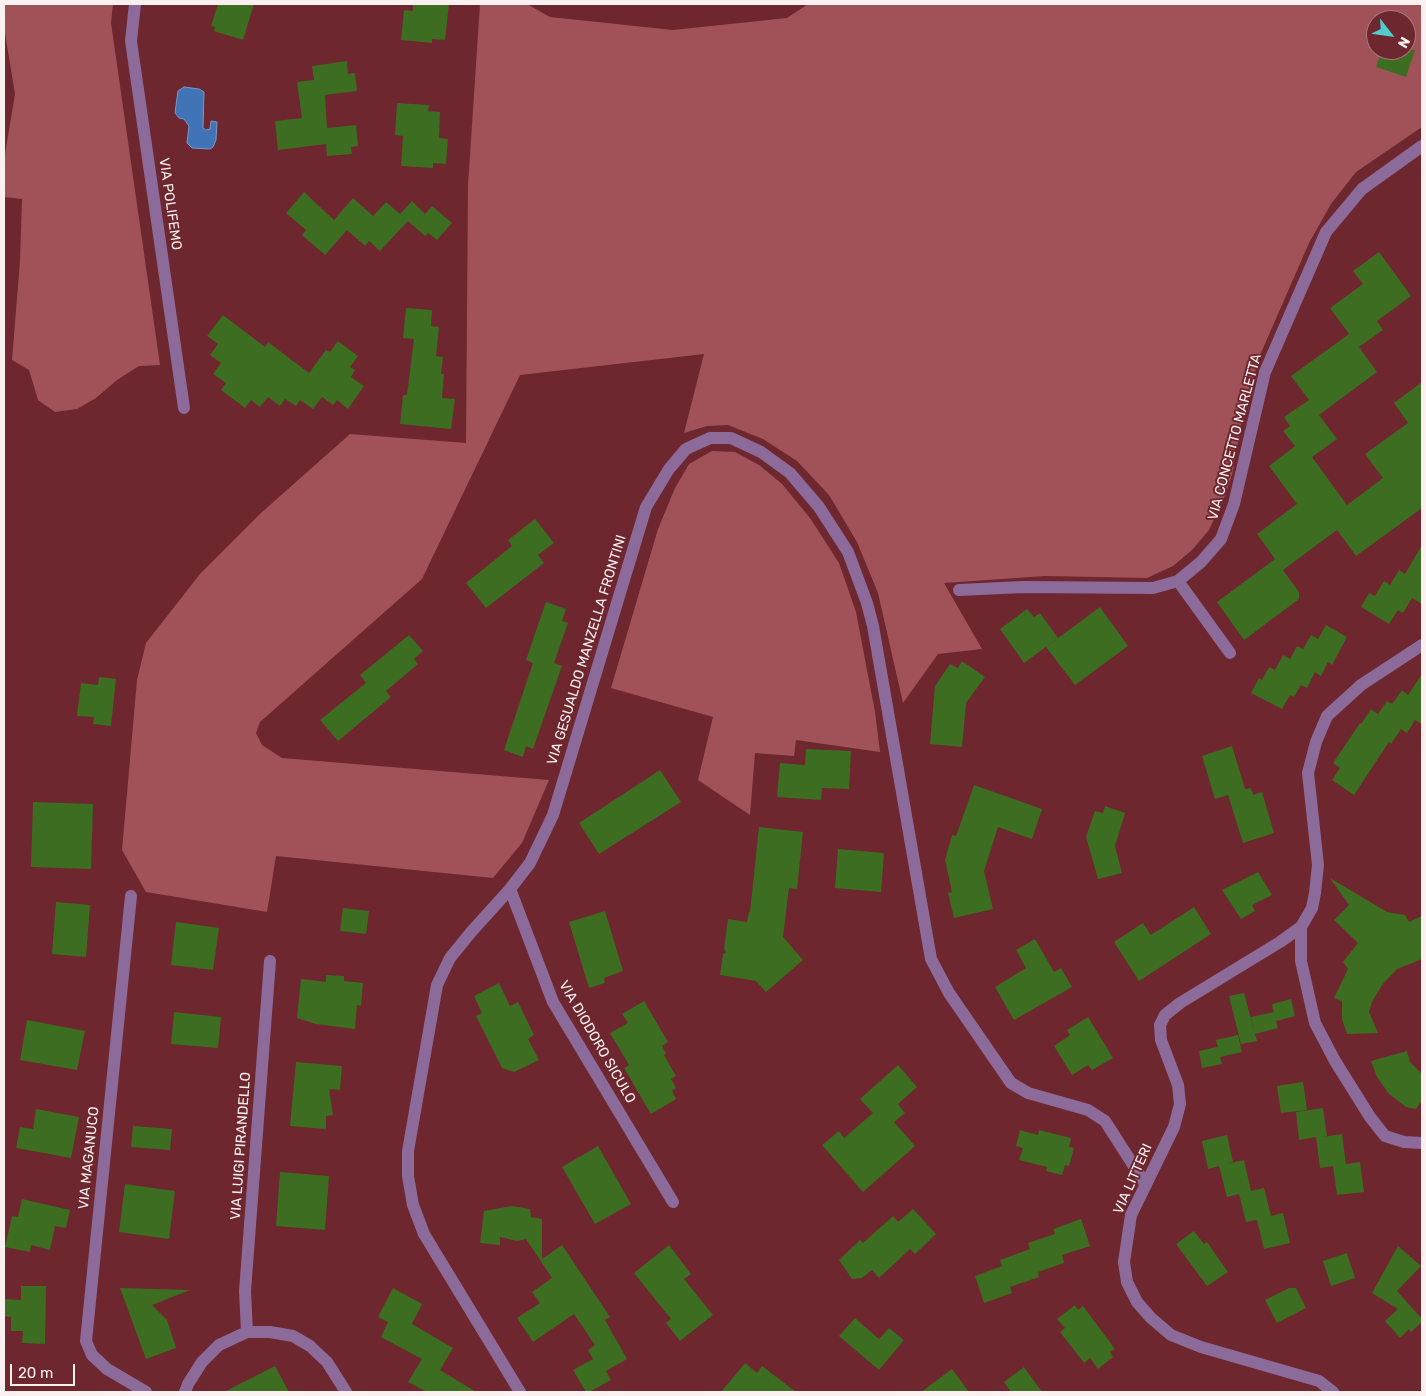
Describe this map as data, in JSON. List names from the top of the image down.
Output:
{
  "streets": {
    "street": [
      "VIA POLIFEMO",
      "VIA CONCETTO MARLETTA",
      "VIA GESUALDO MANZELLA FRONTINI",
      "VIA DIODORO SICULO",
      "VIA LUIGI PIRANDELLO",
      "VIA MAGANUCO",
      "VIA LITTERI"
    ]
  },
  "crossings": [
    ["VIA GESUALDO MANZELLA FRONTINI", "VIA DIODORO SICULO"],
    ["VIA GESUALDO MANZELLA FRONTINI", "VIA LITTERI"]
  ],
  "scale_bar": "20 m",
  "north": "bottom right"
}
